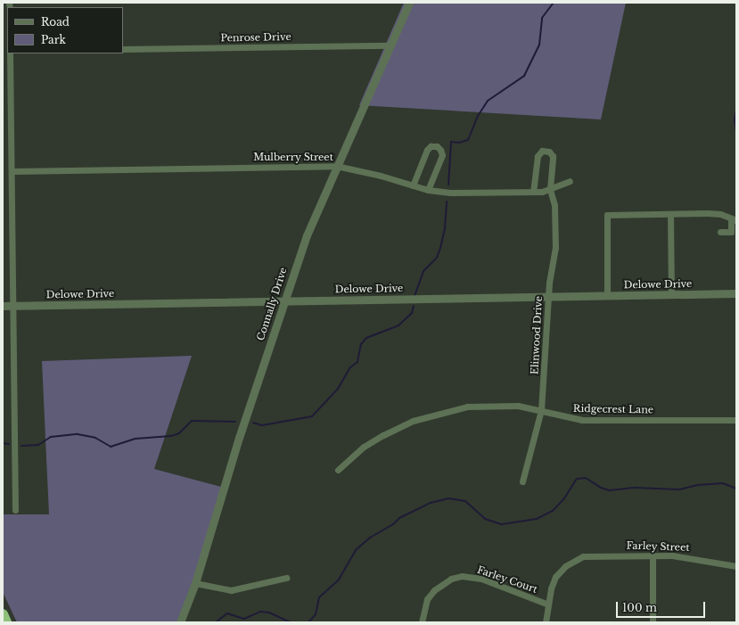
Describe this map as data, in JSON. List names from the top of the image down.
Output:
{
  "streets": {
    "street": [
      "Penrose Drive",
      "Mulberry Street",
      "Delowe Drive",
      "Connally Drive",
      "Elinwood Drive",
      "Ridgecrest Lane",
      "Farley Street",
      "Farley Court"
    ]
  },
  "crossings": [
    ["Penrose Drive", "Connally Drive"],
    ["Mulberry Street", "Connally Drive"],
    ["Mulberry Street", "Elinwood Drive"],
    ["Delowe Drive", "Connally Drive"],
    ["Delowe Drive", "Elinwood Drive"],
    ["Elinwood Drive", "Ridgecrest Lane"],
    ["Farley Street", "Farley Court"]
  ],
  "legend": ["Road", "Park"],
  "scale_bar": "100 m"
}
